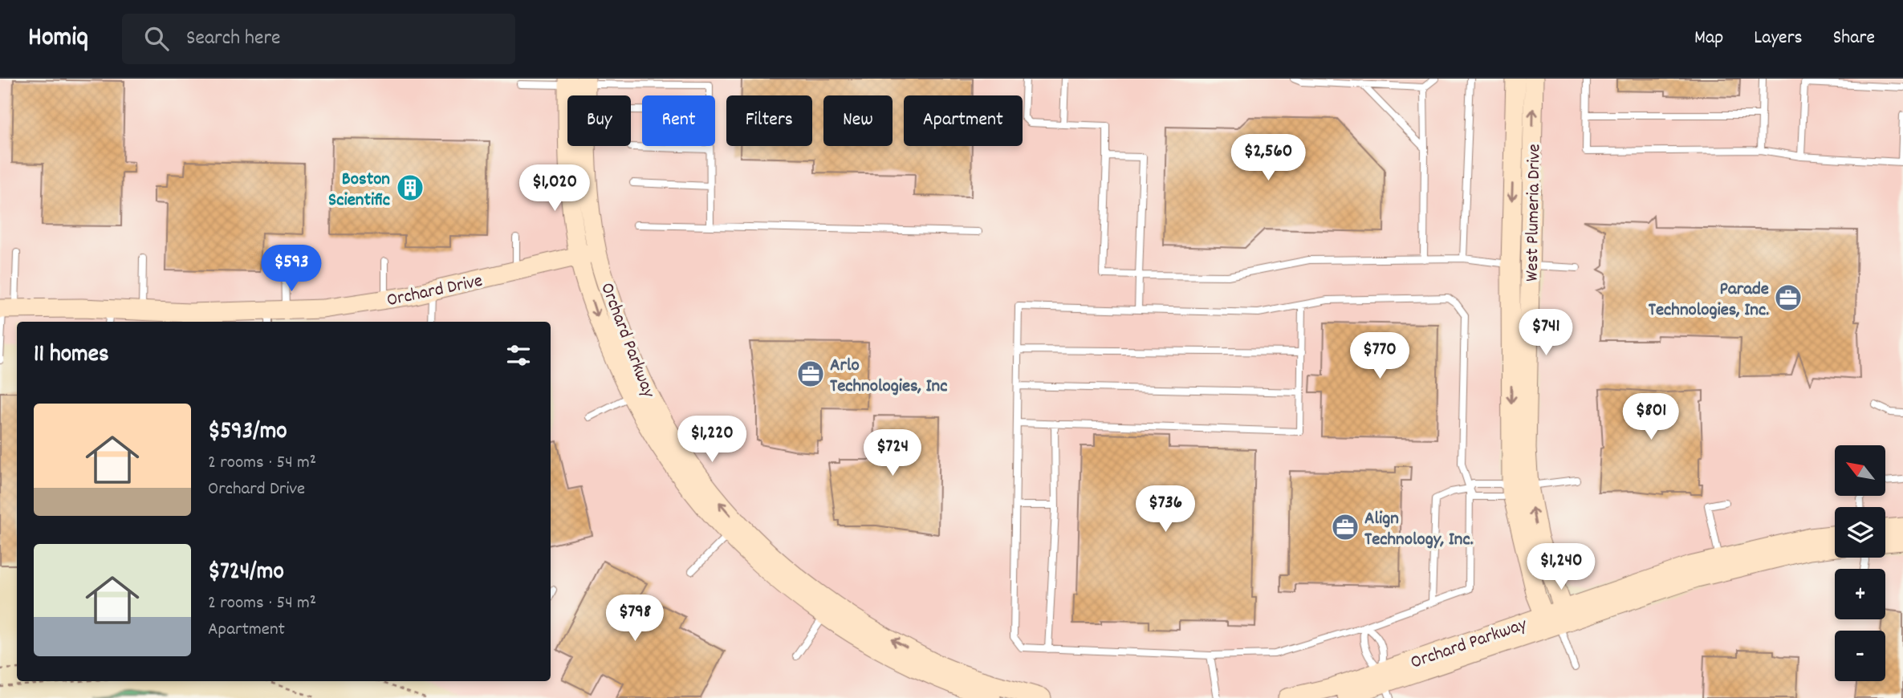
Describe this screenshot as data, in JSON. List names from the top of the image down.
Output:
{
  "streets": {
    "main road": ["West Plumeria Drive", "Orchard Drive", "Orchard Parkway"]
  },
  "crossings": [
    ["West Plumeria Drive", "Orchard Parkway"],
    ["Orchard Drive", "Orchard Parkway"]
  ],
  "places": {
    "building": ["Boston Scientific"],
    "office": ["Parade Technologies, Inc.", "Arlo Technologies, Inc", "Align Technology, Inc."]
  },
  "north": "top left",
  "page": {
    "header": "Homiq",
    "search": "Search here",
    "nav": ["Map", "Layers", "Share"],
    "chip": [
      "Buy",
      "Rent",
      "Filters",
      "New",
      "Apartment"
    ],
    "price": [
      "$2,560",
      "$1,020",
      "$593",
      "$741",
      "$770",
      "$801",
      "$1,220",
      "$724",
      "$736",
      "$1,240",
      "$798"
    ],
    "heading": "11 homes",
    "list": [
      {
        "name": "$593/mo",
        "note": "2 rooms · 54 m² · Orchard Drive"
      },
      {
        "name": "$724/mo",
        "note": "2 rooms · 54 m² · Apartment"
      }
    ],
    "map_buttons": ["+", "−"]
  }
}
